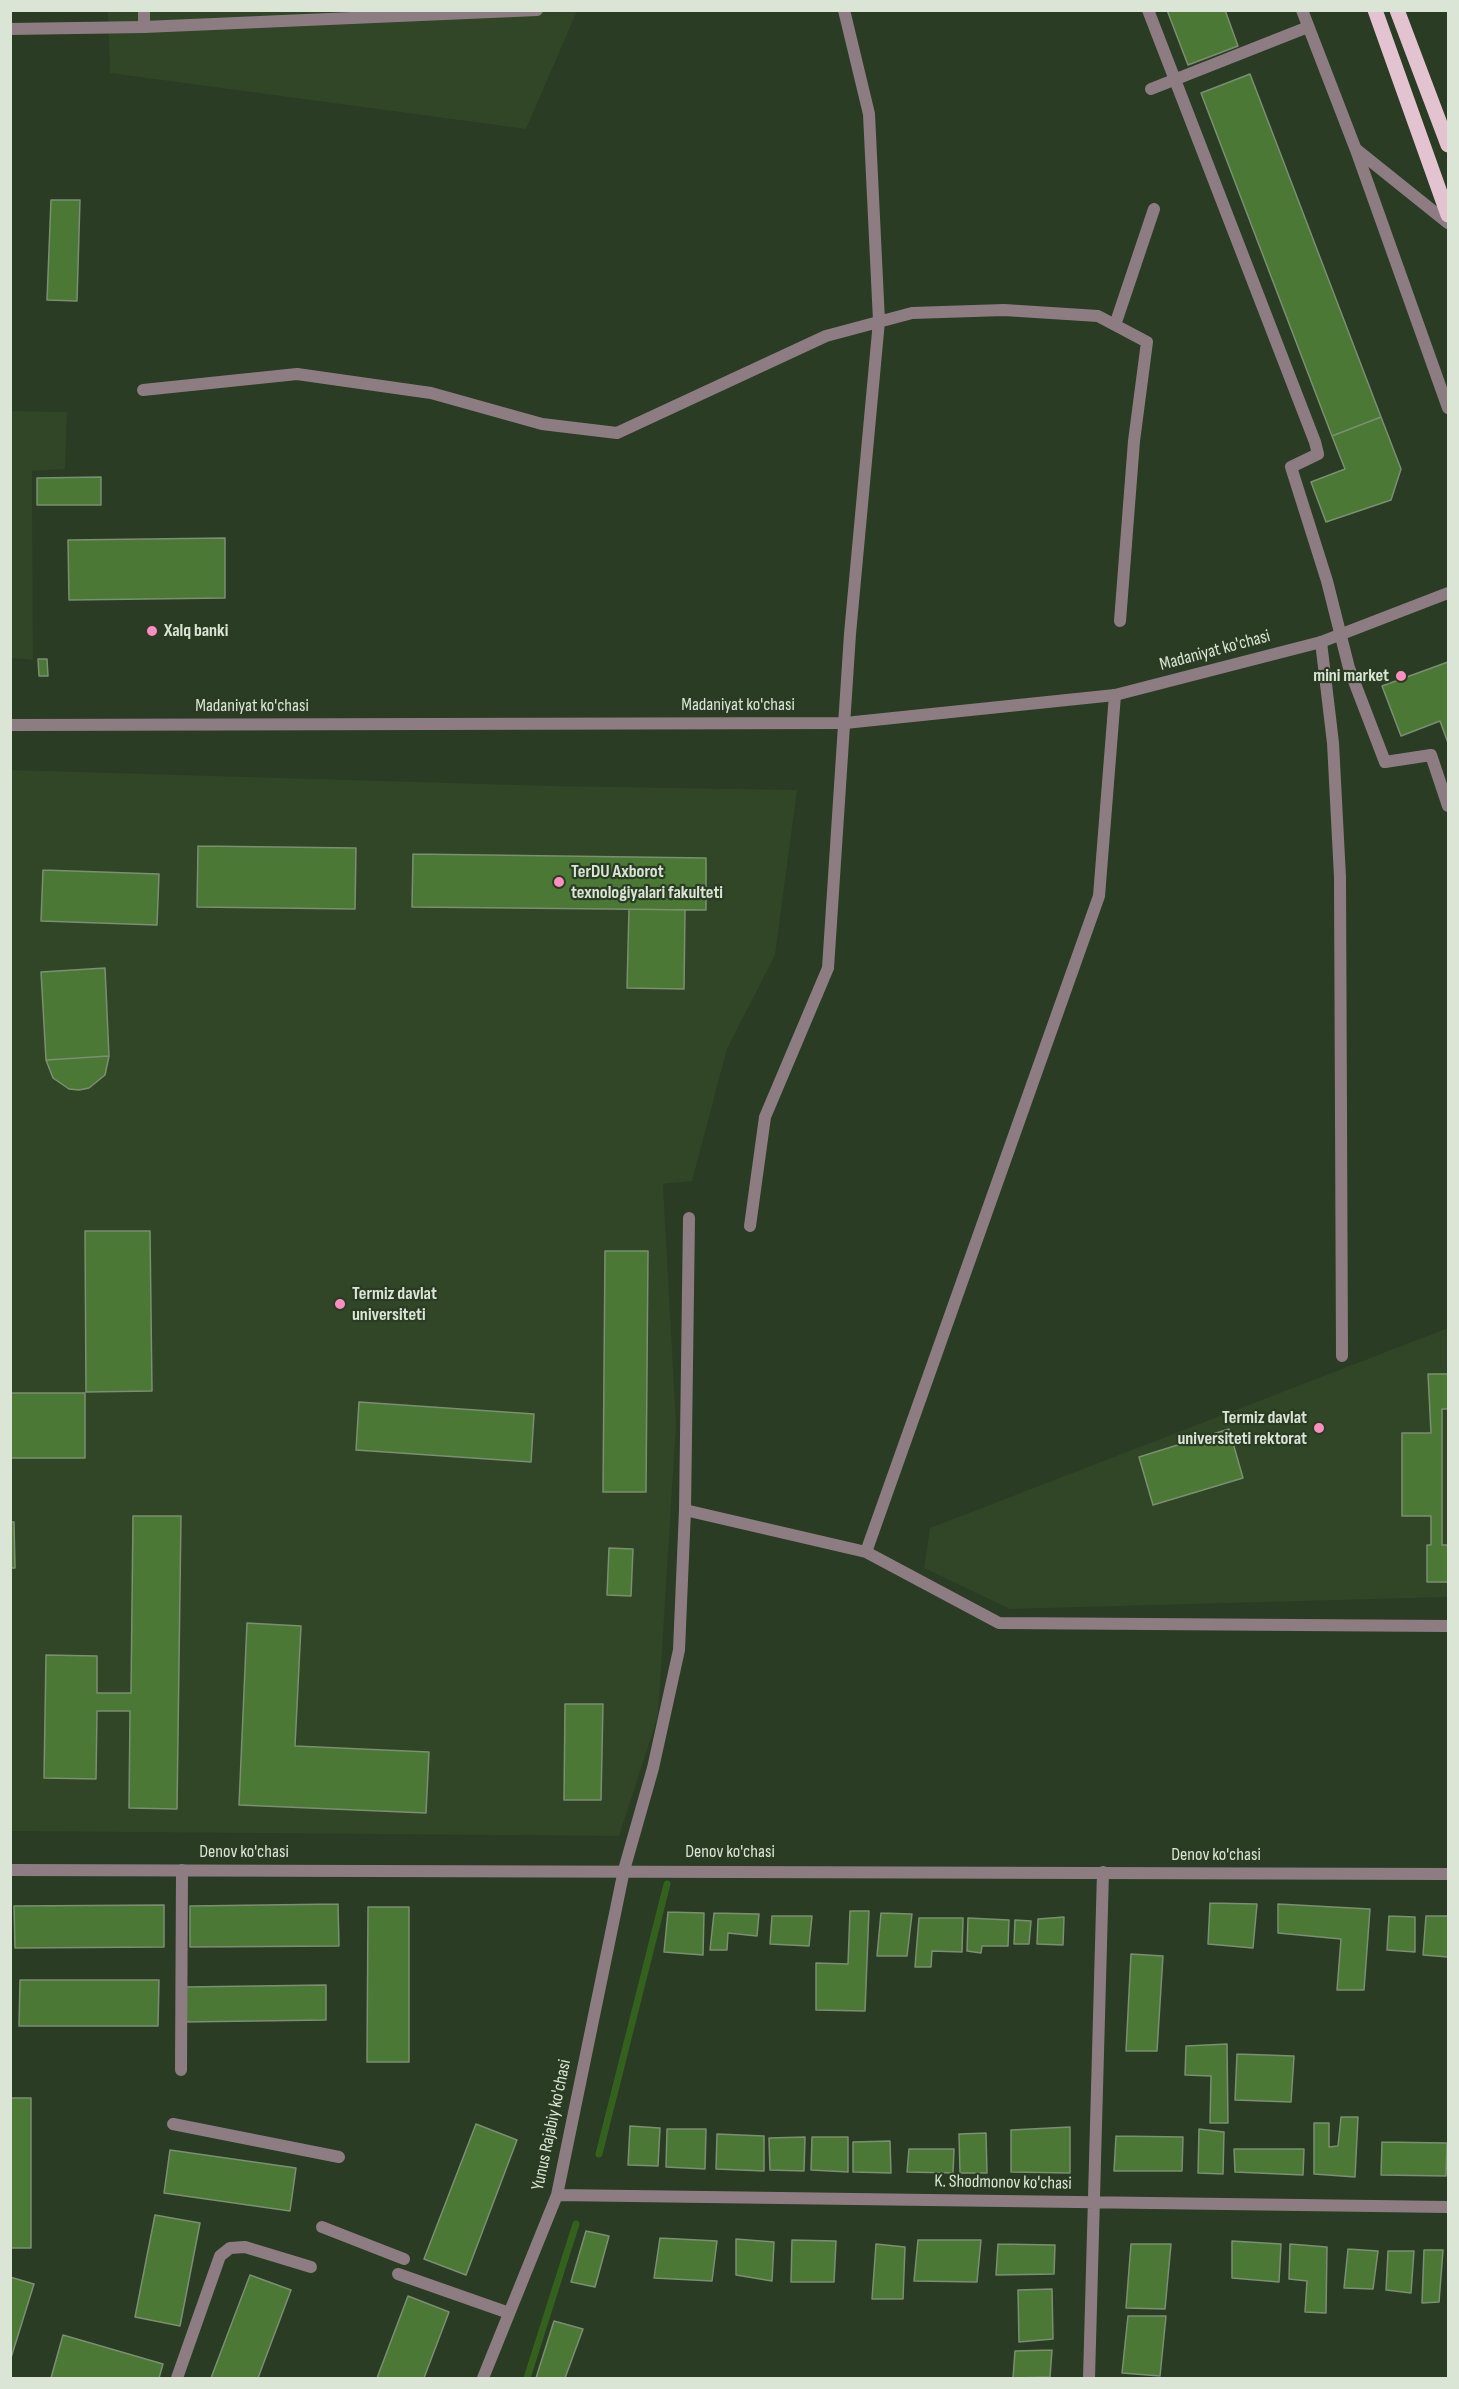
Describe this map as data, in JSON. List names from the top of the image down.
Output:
{
  "streets": {
    "street": [
      "Madaniyat ko'chasi",
      "Denov ko'chasi",
      "Yunus Rajabiy ko'chasi",
      "K. Shodmonov ko'chasi"
    ]
  },
  "crossings": [
    ["Denov ko'chasi", "Yunus Rajabiy ko'chasi"],
    ["Yunus Rajabiy ko'chasi", "K. Shodmonov ko'chasi"]
  ],
  "places": [
    "Xalq banki",
    "mini market",
    "TerDU Axborot texnologiyalari fakulteti",
    "Termiz davlat universiteti",
    "Termiz davlat universiteti rektorat"
  ]
}
